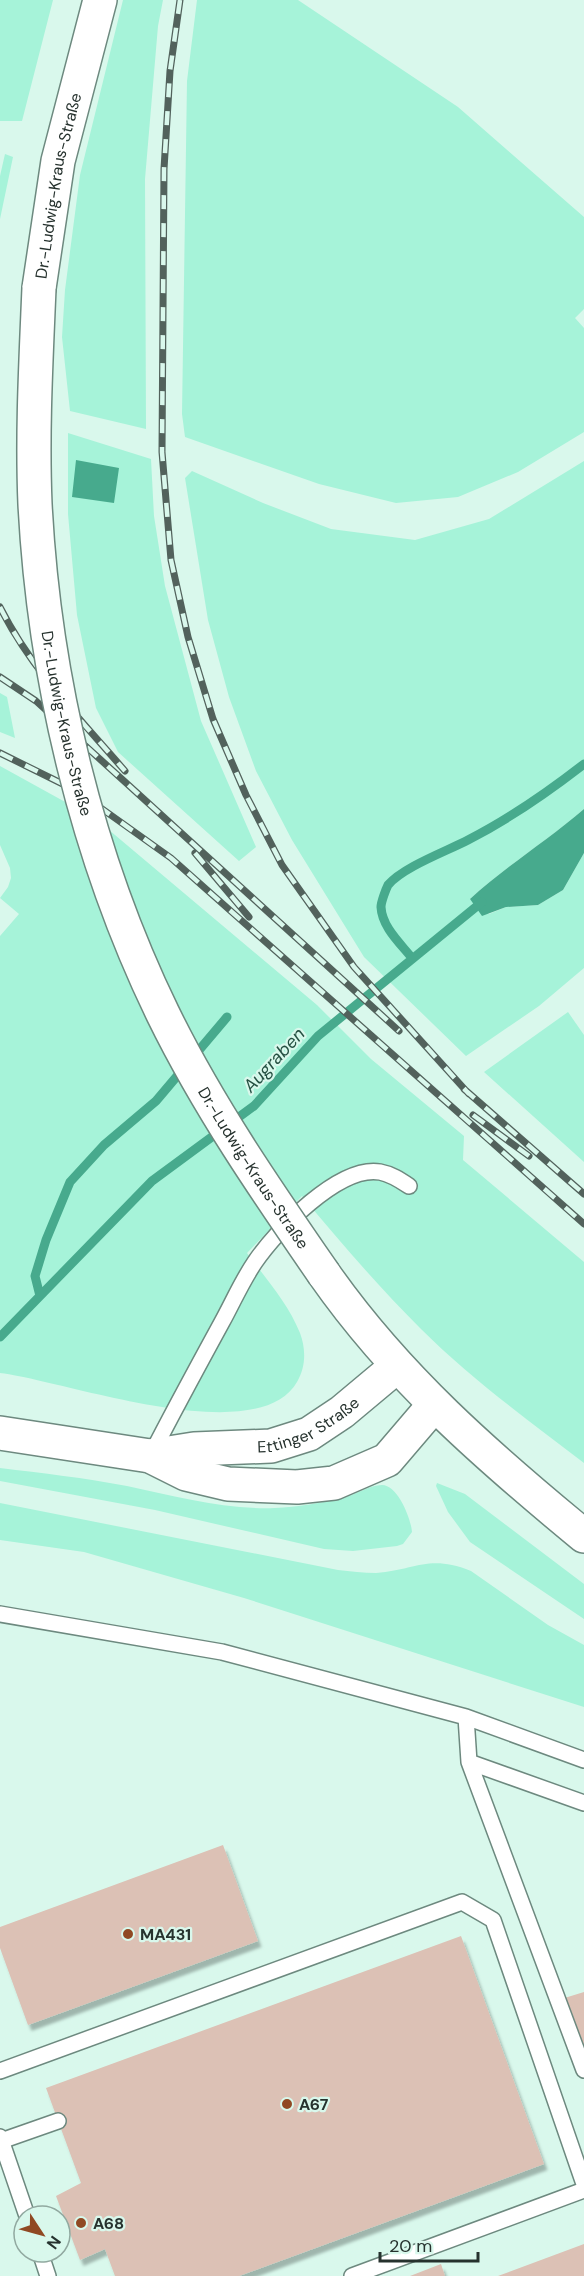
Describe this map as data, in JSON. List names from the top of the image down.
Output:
{
  "streets": {
    "main road": ["Dr.-Ludwig-Kraus-Straße", "Ettinger Straße"]
  },
  "crossings": [
    ["Dr.-Ludwig-Kraus-Straße", "Ettinger Straße"]
  ],
  "water": ["Augraben"],
  "places": ["MA431", "A67", "A68"],
  "scale_bar": "20 m",
  "north": "bottom right"
}
